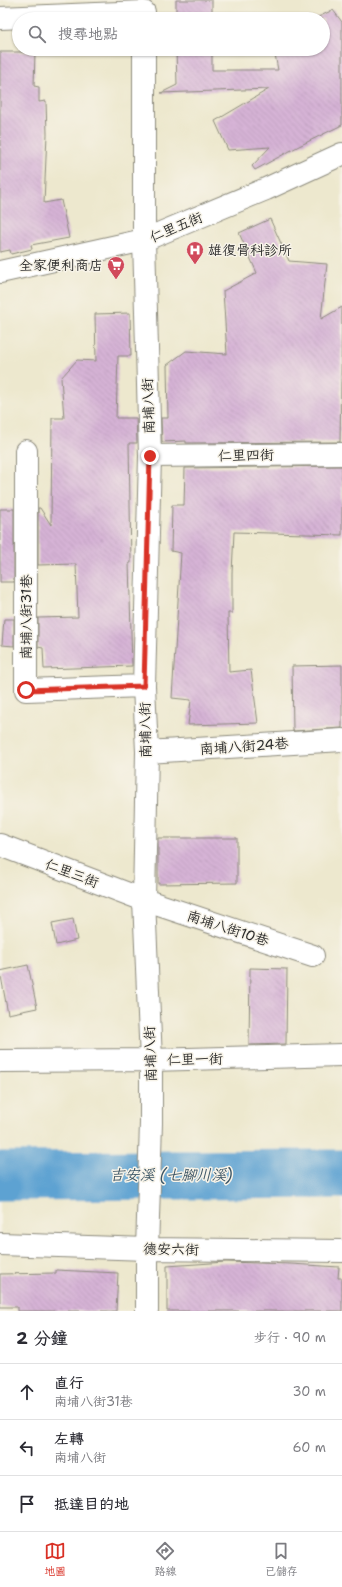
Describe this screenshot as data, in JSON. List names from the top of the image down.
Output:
{
  "streets": {
    "street": [
      "仁里五街",
      "南埔八街",
      "仁里四街",
      "南埔八街31巷",
      "南埔八街24巷",
      "仁里三街",
      "南埔八街10巷",
      "仁里一街",
      "德安六街"
    ]
  },
  "crossings": [
    ["仁里五街", "南埔八街"],
    ["南埔八街", "仁里四街"],
    ["南埔八街", "南埔八街31巷"],
    ["南埔八街", "南埔八街24巷"],
    ["南埔八街", "仁里三街"],
    ["南埔八街", "南埔八街10巷"],
    ["南埔八街", "仁里一街"],
    ["南埔八街", "德安六街"],
    ["仁里三街", "南埔八街10巷"]
  ],
  "water": ["吉安溪 (七腳川溪)"],
  "places": {
    "hospital": ["雄復骨科診所"],
    "supermarket": ["全家便利商店"]
  },
  "page": {
    "search": "搜尋地點",
    "heading": ["2 分鐘", "步行 · 90 m"],
    "list": [
      ["直行", "南埔八街31巷", "30 m"],
      ["左轉", "南埔八街", "60 m"],
      "抵達目的地"
    ],
    "nav": ["地圖", "路線", "已儲存"]
  }
}
